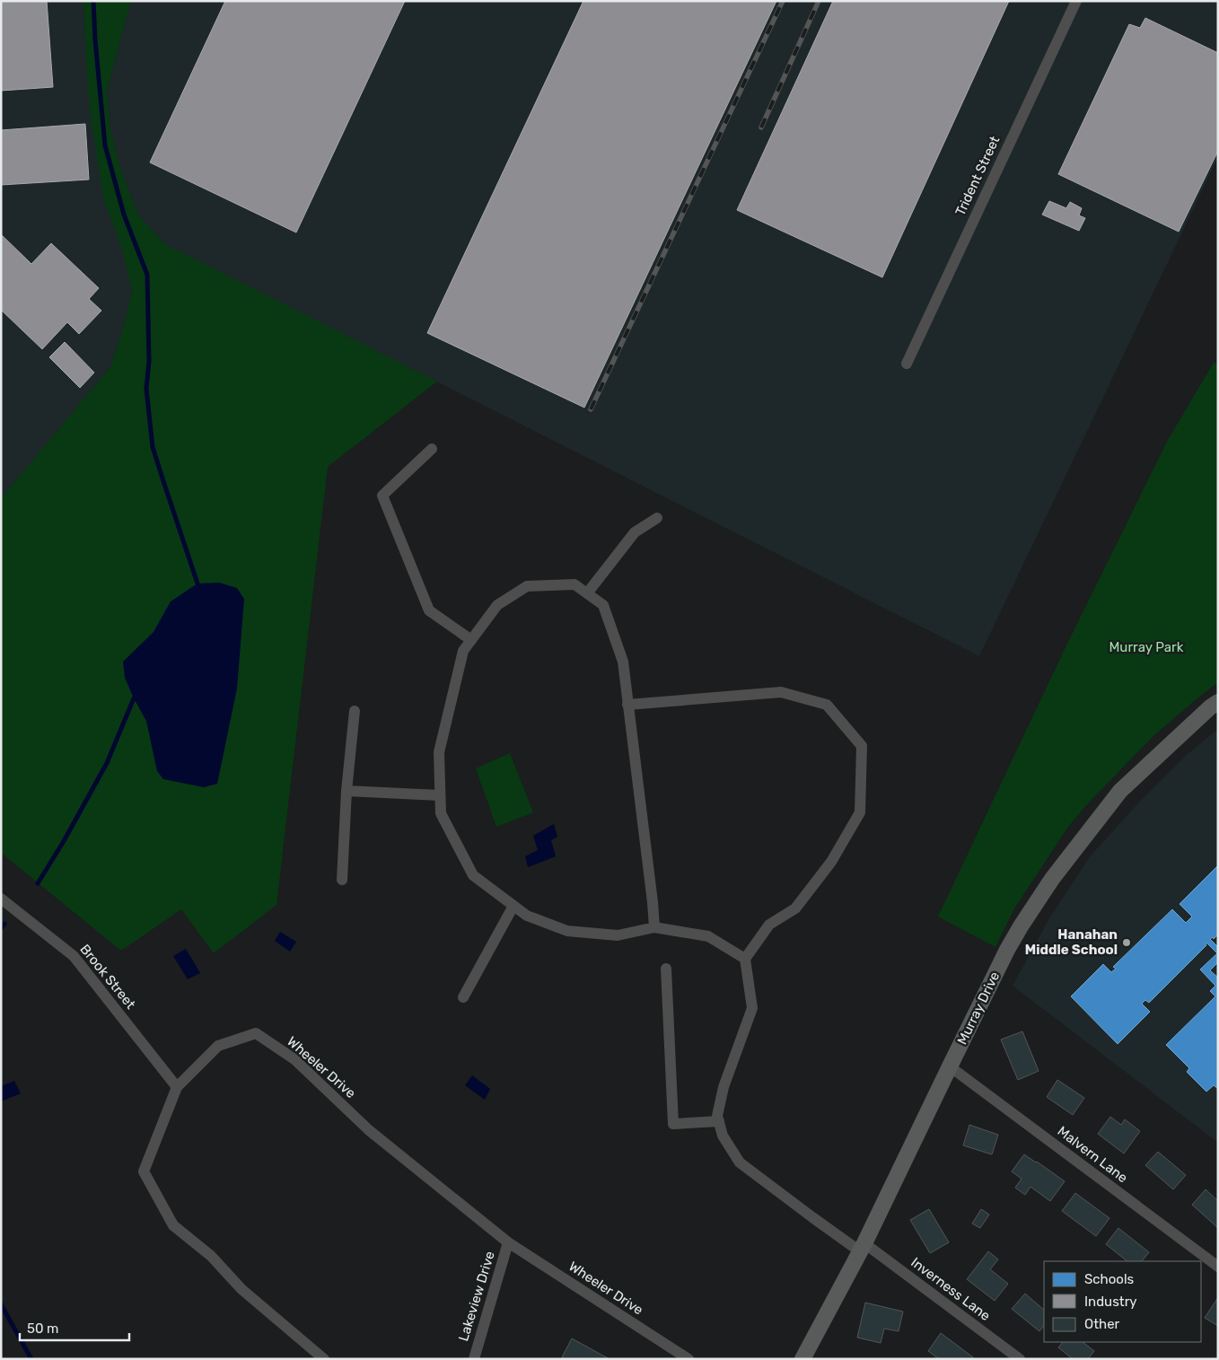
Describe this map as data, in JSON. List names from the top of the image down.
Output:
{
  "streets": {
    "street": [
      "Trident Street",
      "Brook Street",
      "Murray Drive",
      "Wheeler Drive",
      "Malvern Lane",
      "Inverness Lane",
      "Lakeview Drive"
    ]
  },
  "crossings": [
    ["Brook Street", "Wheeler Drive"],
    ["Murray Drive", "Malvern Lane"],
    ["Murray Drive", "Inverness Lane"],
    ["Wheeler Drive", "Lakeview Drive"]
  ],
  "parks": ["Murray Park"],
  "places": ["Hanahan Middle School"],
  "legend": ["Schools", "Industry", "Other"],
  "scale_bar": "50 m"
}
